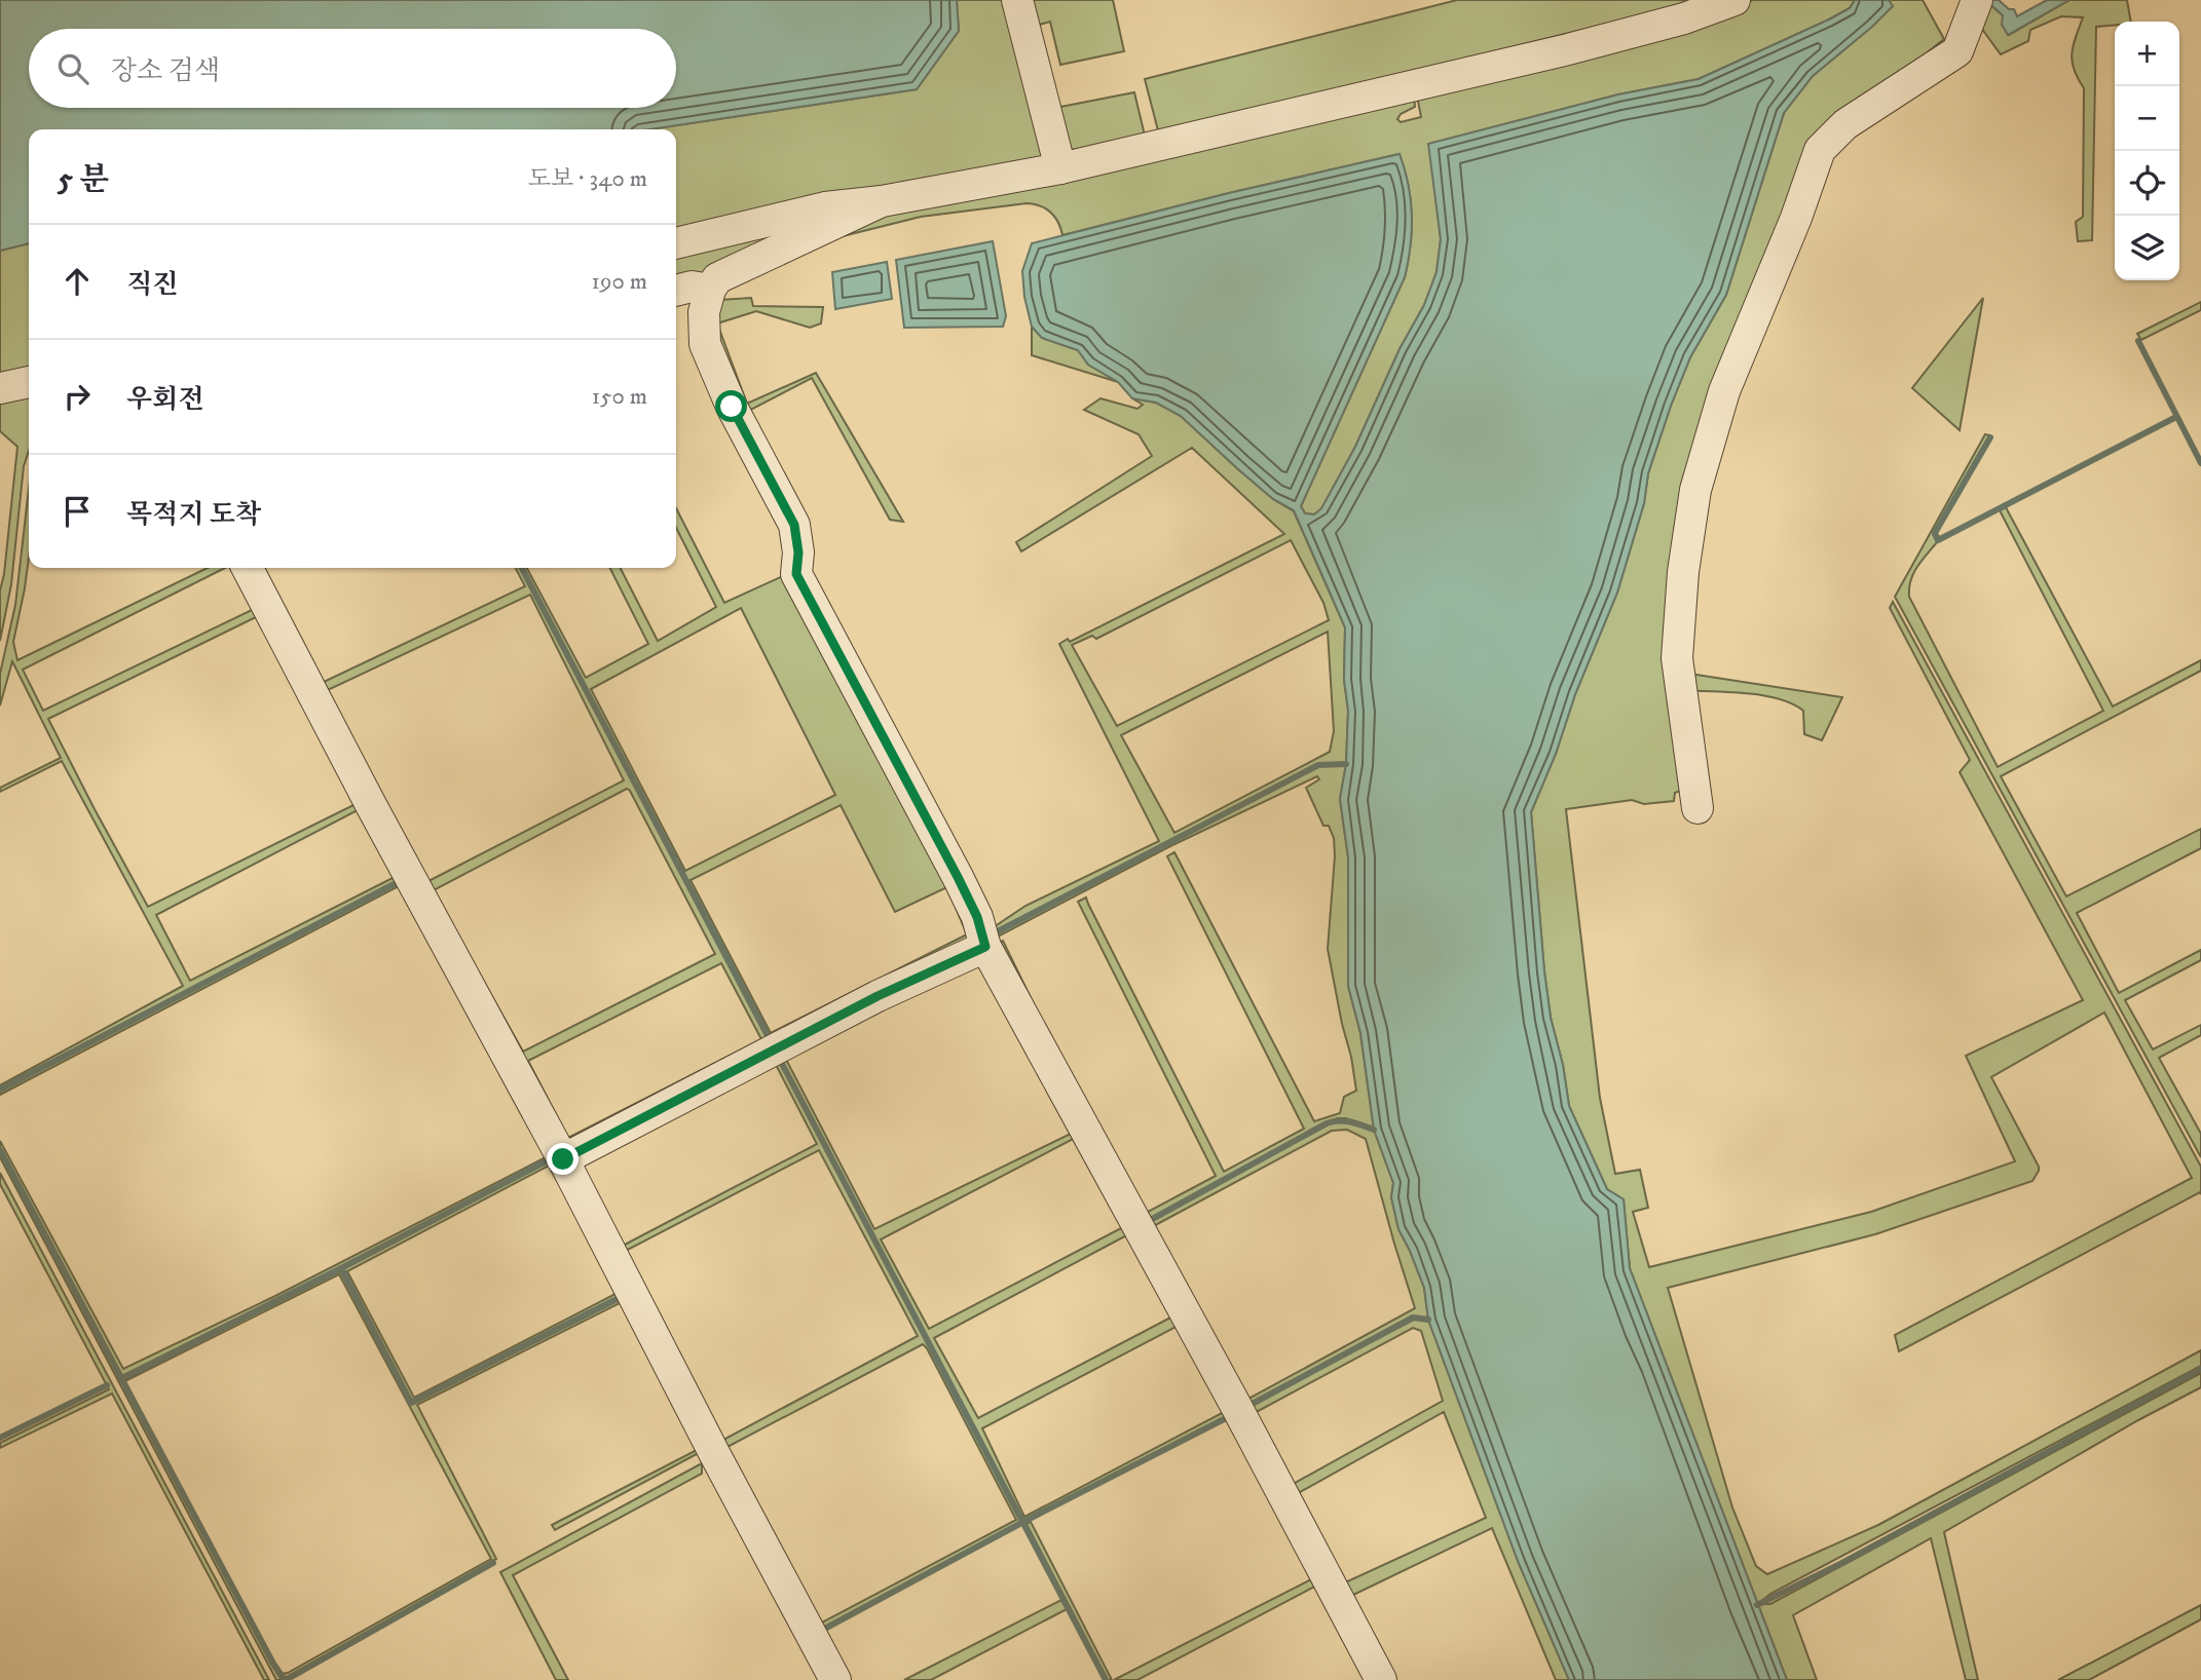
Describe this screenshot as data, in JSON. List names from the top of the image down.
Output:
{
  "page": {
    "map_buttons": ["+", "−"],
    "search": "장소 검색",
    "heading": ["5 분", "도보 · 340 m"],
    "list": [
      ["직진", "190 m"],
      ["우회전", "150 m"],
      "목적지 도착"
    ]
  }
}
